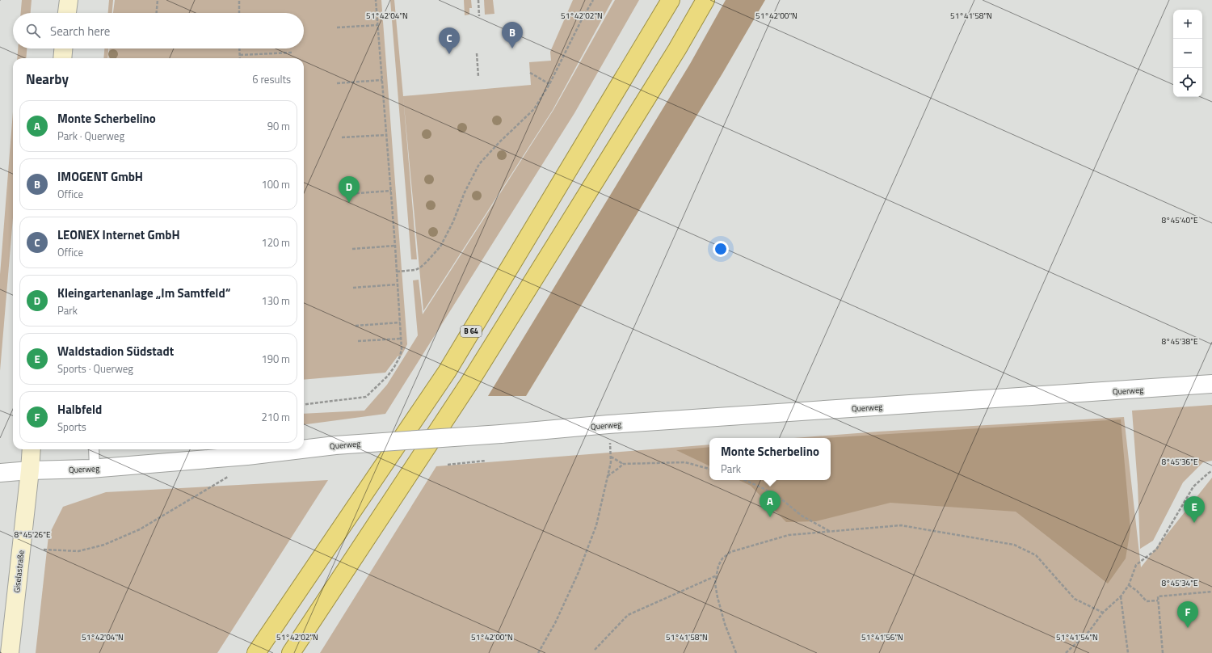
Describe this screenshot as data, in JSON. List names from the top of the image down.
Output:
{
  "streets": {
    "highway": ["B 64"],
    "main road": ["Giselastraße"],
    "street": ["Querweg"]
  },
  "crossings": [
    ["Querweg", "Giselastraße"]
  ],
  "page": {
    "map_buttons": ["+", "−"],
    "search": "Search here",
    "pins": [
      "B",
      "C",
      "D",
      "A",
      "E",
      "F"
    ],
    "heading": ["Nearby", "6 results"],
    "list": [
      {
        "mark": "A",
        "name": "Monte Scherbelino",
        "note": "Park · Querweg",
        "value": "90 m"
      },
      {
        "mark": "B",
        "name": "IMOGENT GmbH",
        "note": "Office",
        "value": "100 m"
      },
      {
        "mark": "C",
        "name": "LEONEX Internet GmbH",
        "note": "Office",
        "value": "120 m"
      },
      {
        "mark": "D",
        "name": "Kleingartenanlage „Im Samtfeld“",
        "note": "Park",
        "value": "130 m"
      },
      {
        "mark": "E",
        "name": "Waldstadion Südstadt",
        "note": "Sports · Querweg",
        "value": "190 m"
      },
      {
        "mark": "F",
        "name": "Halbfeld",
        "note": "Sports",
        "value": "210 m"
      }
    ],
    "popup": ["Monte Scherbelino", "Park"]
  },
  "coordinates": [
    "51°42'04\"N",
    "51°42'02\"N",
    "51°42'00\"N",
    "51°41'58\"N",
    "8°45'40\"E",
    "8°45'38\"E",
    "8°45'36\"E",
    "8°45'26\"E",
    "8°45'34\"E",
    "51°41'56\"N",
    "51°41'54\"N"
  ]
}
